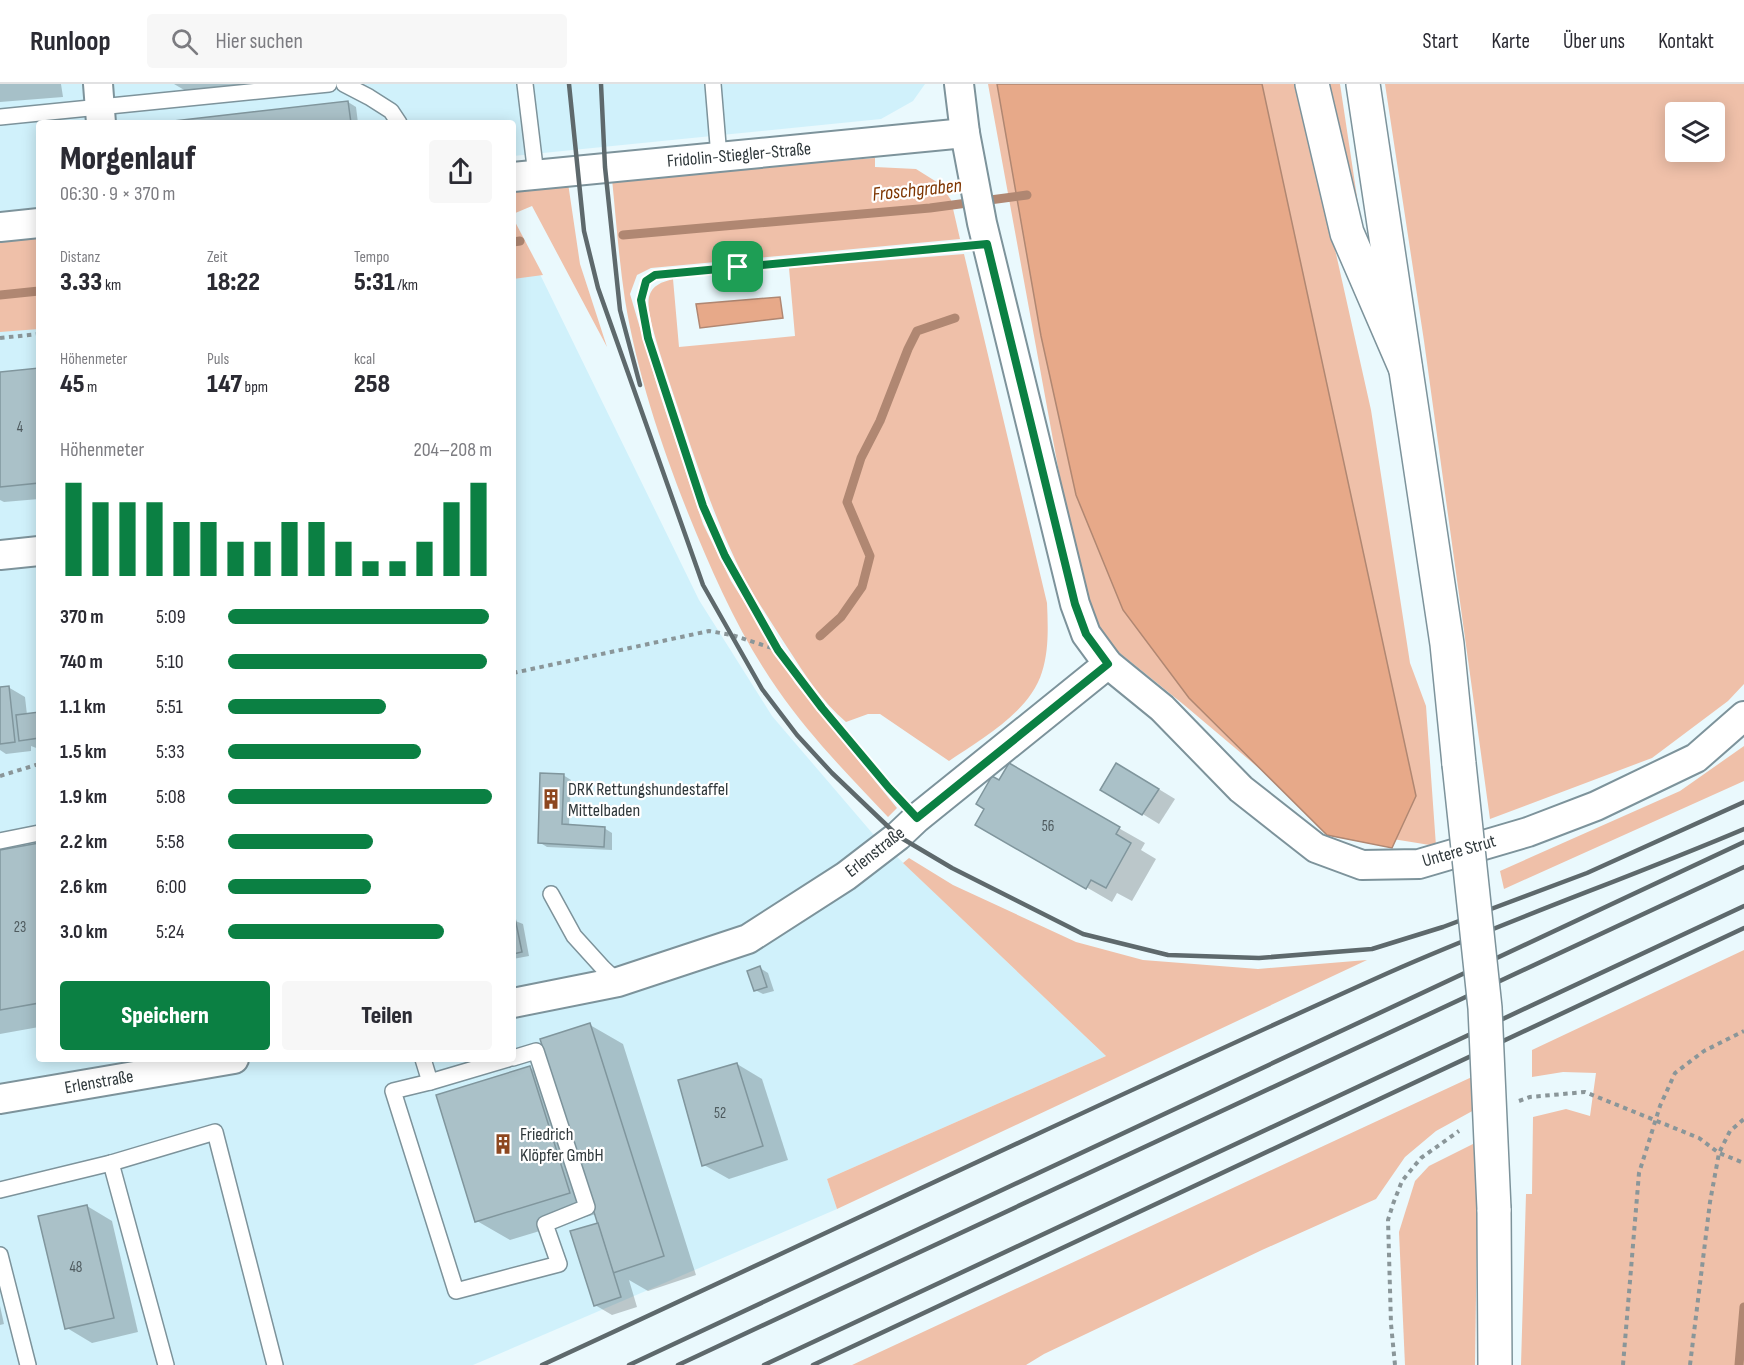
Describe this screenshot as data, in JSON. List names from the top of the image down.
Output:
{
  "streets": {
    "street": ["Fridolin-Stiegler-Straße", "Untere Strut", "Erlenstraße"]
  },
  "crossings": [
    ["Untere Strut", "Erlenstraße"]
  ],
  "water": ["Froschgraben"],
  "places": {
    "building": ["DRK Rettungshundestaffel Mittelbaden", "Friedrich Klöpfer GmbH"]
  },
  "house_numbers": [
    "4",
    "56",
    "23",
    "52",
    "48"
  ],
  "page": {
    "header": "Runloop",
    "search": "Hier suchen",
    "nav": [
      "Start",
      "Karte",
      "Über uns",
      "Kontakt"
    ],
    "heading": ["Morgenlauf", "06:30 · 9 × 370 m"],
    "stats": [
      ["Distanz", "3.33 km"],
      ["Zeit", "18:22"],
      ["Tempo", "5:31 /km"],
      ["Höhenmeter", "45 m"],
      ["Puls", "147 bpm"],
      ["kcal", "258"]
    ],
    "chart": ["Höhenmeter", "204–208 m"],
    "list": [
      {
        "name": "370 m",
        "note": "5:09"
      },
      {
        "name": "740 m",
        "note": "5:10"
      },
      {
        "name": "1.1 km",
        "note": "5:51"
      },
      {
        "name": "1.5 km",
        "note": "5:33"
      },
      {
        "name": "1.9 km",
        "note": "5:08"
      },
      {
        "name": "2.2 km",
        "note": "5:58"
      },
      {
        "name": "2.6 km",
        "note": "6:00"
      },
      {
        "name": "3.0 km",
        "note": "5:24"
      }
    ],
    "buttons": ["Speichern", "Teilen"]
  }
}
